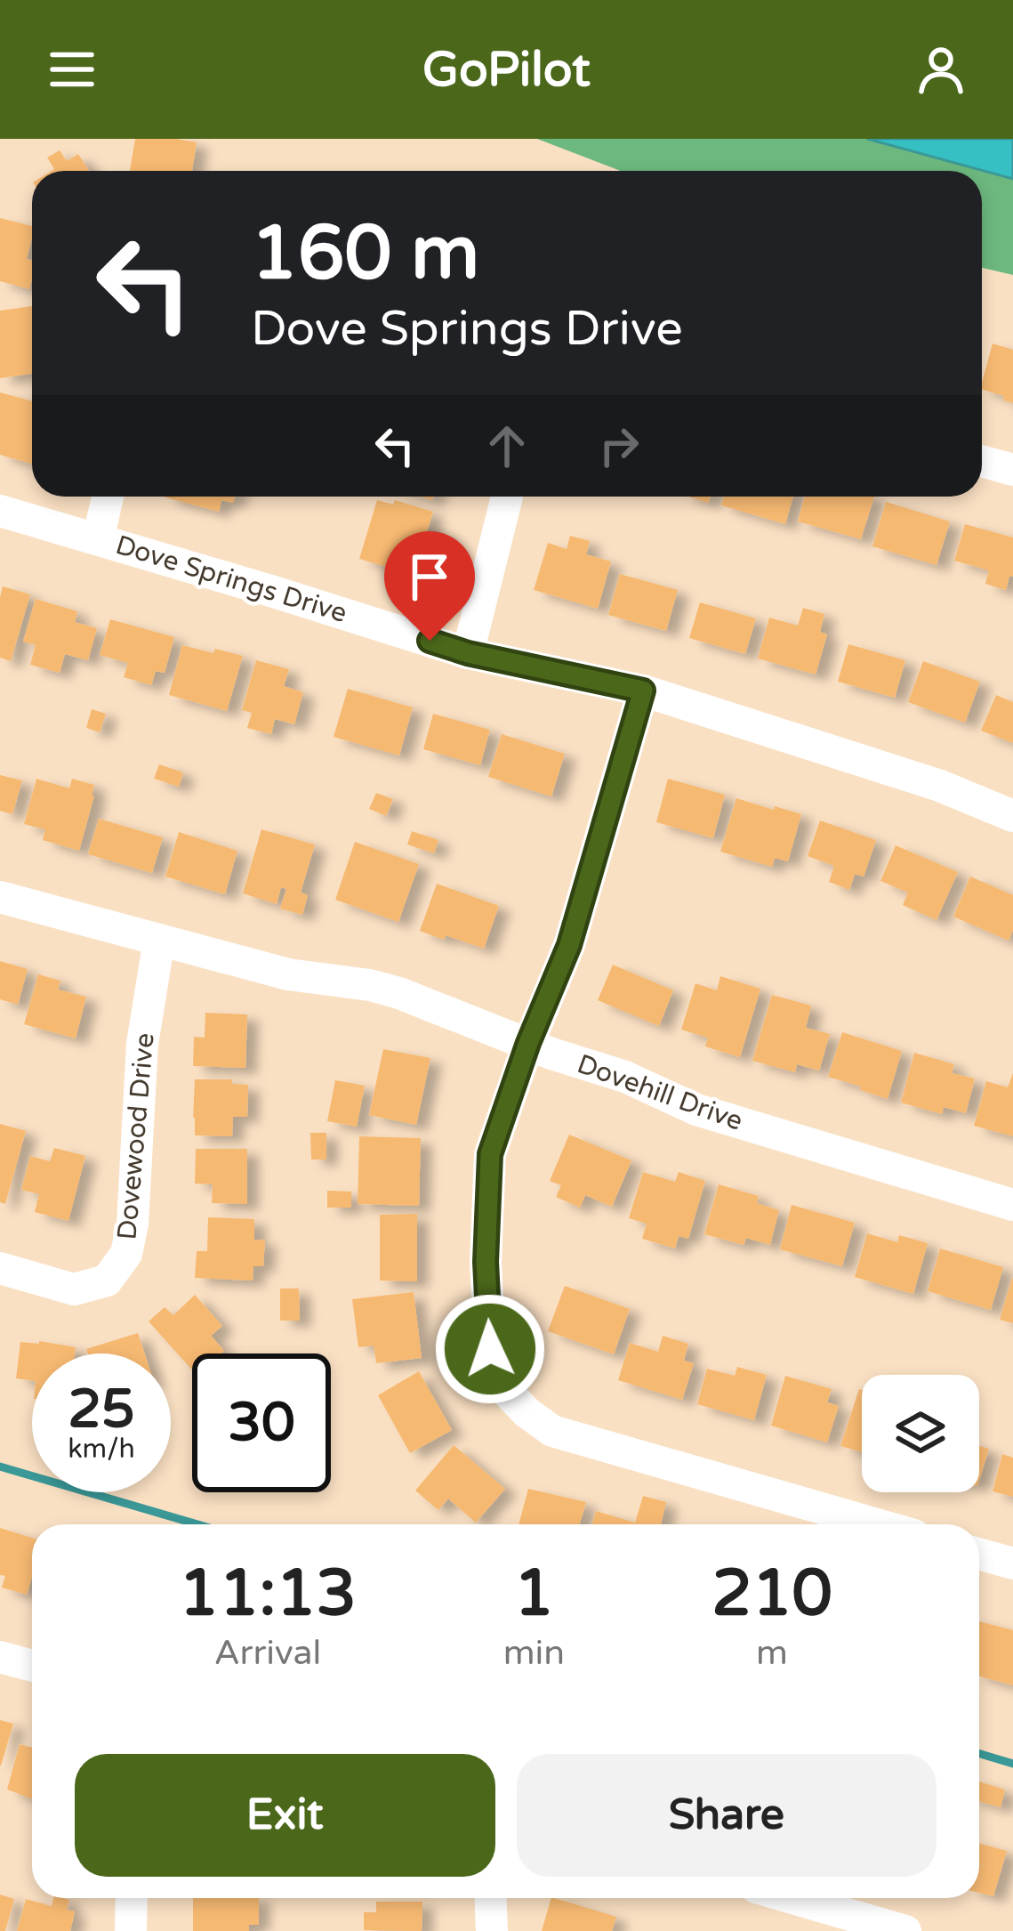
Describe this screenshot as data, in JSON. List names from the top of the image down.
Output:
{
  "streets": {
    "street": ["Dove Springs Drive", "Dovehill Drive", "Dovewood Drive"]
  },
  "crossings": [
    ["Dovehill Drive", "Dovewood Drive"]
  ],
  "page": {
    "header": "GoPilot",
    "turn": ["160 m", "Dove Springs Drive"],
    "speed": "25 km/h",
    "limit": "30",
    "eta": [
      "11:13",
      "Arrival",
      "1",
      "min",
      "210",
      "m"
    ],
    "buttons": ["Exit", "Share"]
  }
}
